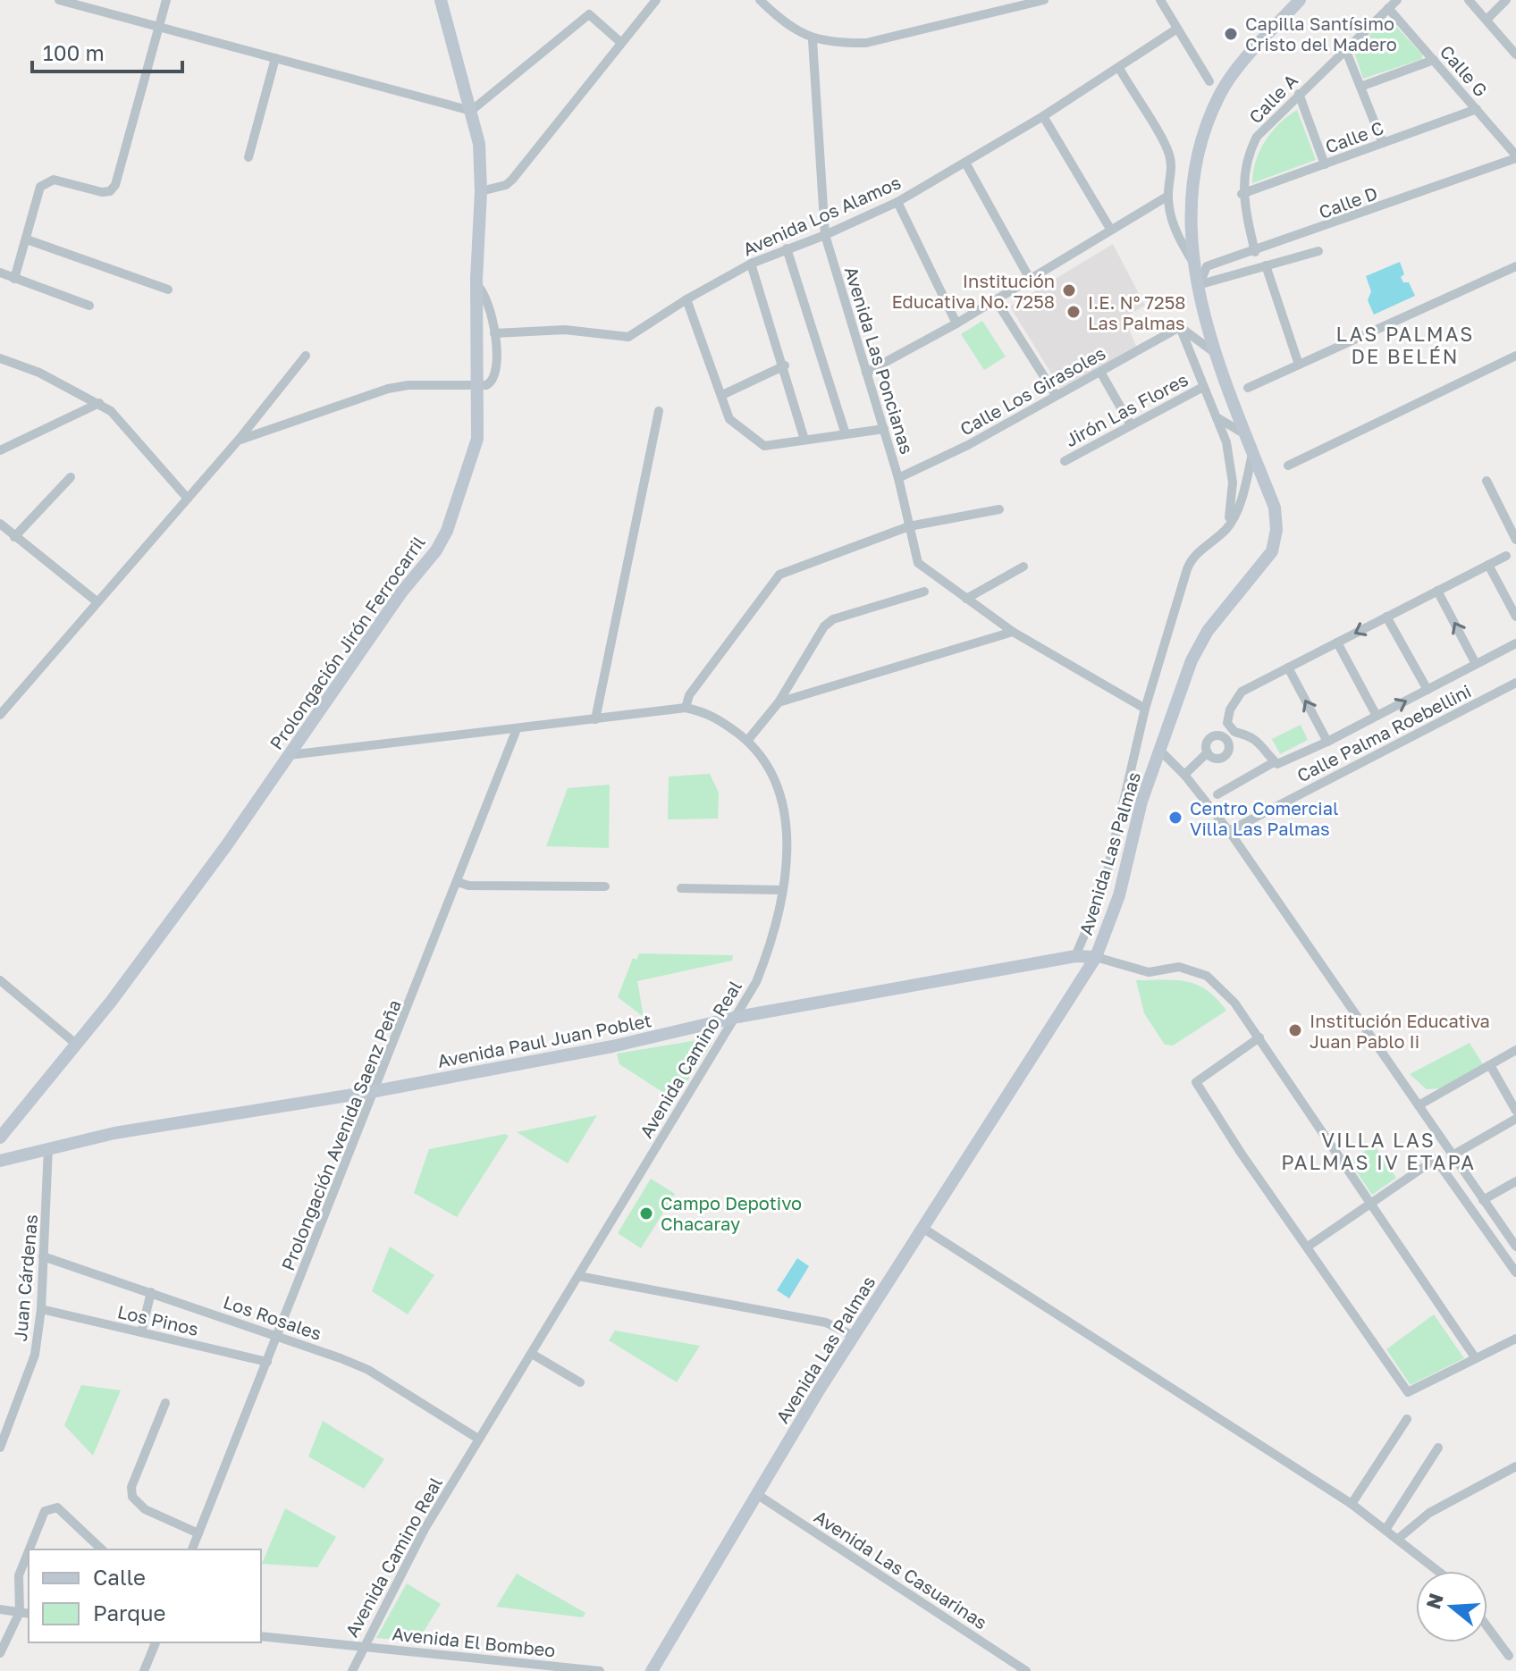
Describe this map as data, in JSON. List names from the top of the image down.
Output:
{
  "streets": {
    "street": [
      "Calle G",
      "Calle A",
      "Calle C",
      "Calle D",
      "Avenida Los Alamos",
      "Avenida Las Poncianas",
      "Calle Los Girasoles",
      "Jirón Las Flores",
      "Prolongación Jirón Ferrocarril",
      "Calle Palma Roebellini",
      "Avenida Las Palmas",
      "Avenida Paul Juan Poblet",
      "Avenida Camino Real",
      "Prolongación Avenida Saenz Peña",
      "Juan Cárdenas",
      "Los Rosales",
      "Los Pinos",
      "Avenida Las Casuarinas",
      "Avenida El Bombeo"
    ]
  },
  "crossings": [
    ["Calle G", "Calle A"],
    ["Calle G", "Calle C"],
    ["Calle G", "Calle D"],
    ["Calle A", "Calle C"],
    ["Calle A", "Calle D"],
    ["Calle D", "Avenida Las Palmas"],
    ["Avenida Los Alamos", "Avenida Las Poncianas"],
    ["Avenida Las Poncianas", "Calle Los Girasoles"],
    ["Prolongación Jirón Ferrocarril", "Avenida Camino Real"],
    ["Avenida Las Palmas", "Avenida Paul Juan Poblet"],
    ["Avenida Las Palmas", "Avenida Las Casuarinas"],
    ["Avenida Paul Juan Poblet", "Avenida Camino Real"],
    ["Avenida Paul Juan Poblet", "Prolongación Avenida Saenz Peña"],
    ["Avenida Paul Juan Poblet", "Juan Cárdenas"],
    ["Avenida Camino Real", "Prolongación Avenida Saenz Peña"],
    ["Avenida Camino Real", "Los Rosales"],
    ["Avenida Camino Real", "Avenida El Bombeo"],
    ["Prolongación Avenida Saenz Peña", "Los Rosales"],
    ["Prolongación Avenida Saenz Peña", "Los Pinos"],
    ["Juan Cárdenas", "Los Rosales"],
    ["Juan Cárdenas", "Los Pinos"]
  ],
  "districts": ["LAS PALMAS DE BELÉN", "VILLA LAS PALMAS IV ETAPA"],
  "places": [
    "Capilla Santísimo Cristo del Madero",
    "Institución Educativa No. 7258",
    "I.E. N° 7258 Las Palmas",
    "Centro Comercial Villa Las Palmas",
    "Institución Educativa Juan Pablo Ii",
    "Campo Depotivo Chacaray"
  ],
  "legend": ["Calle", "Parque"],
  "scale_bar": "100 m",
  "north": "left"
}
